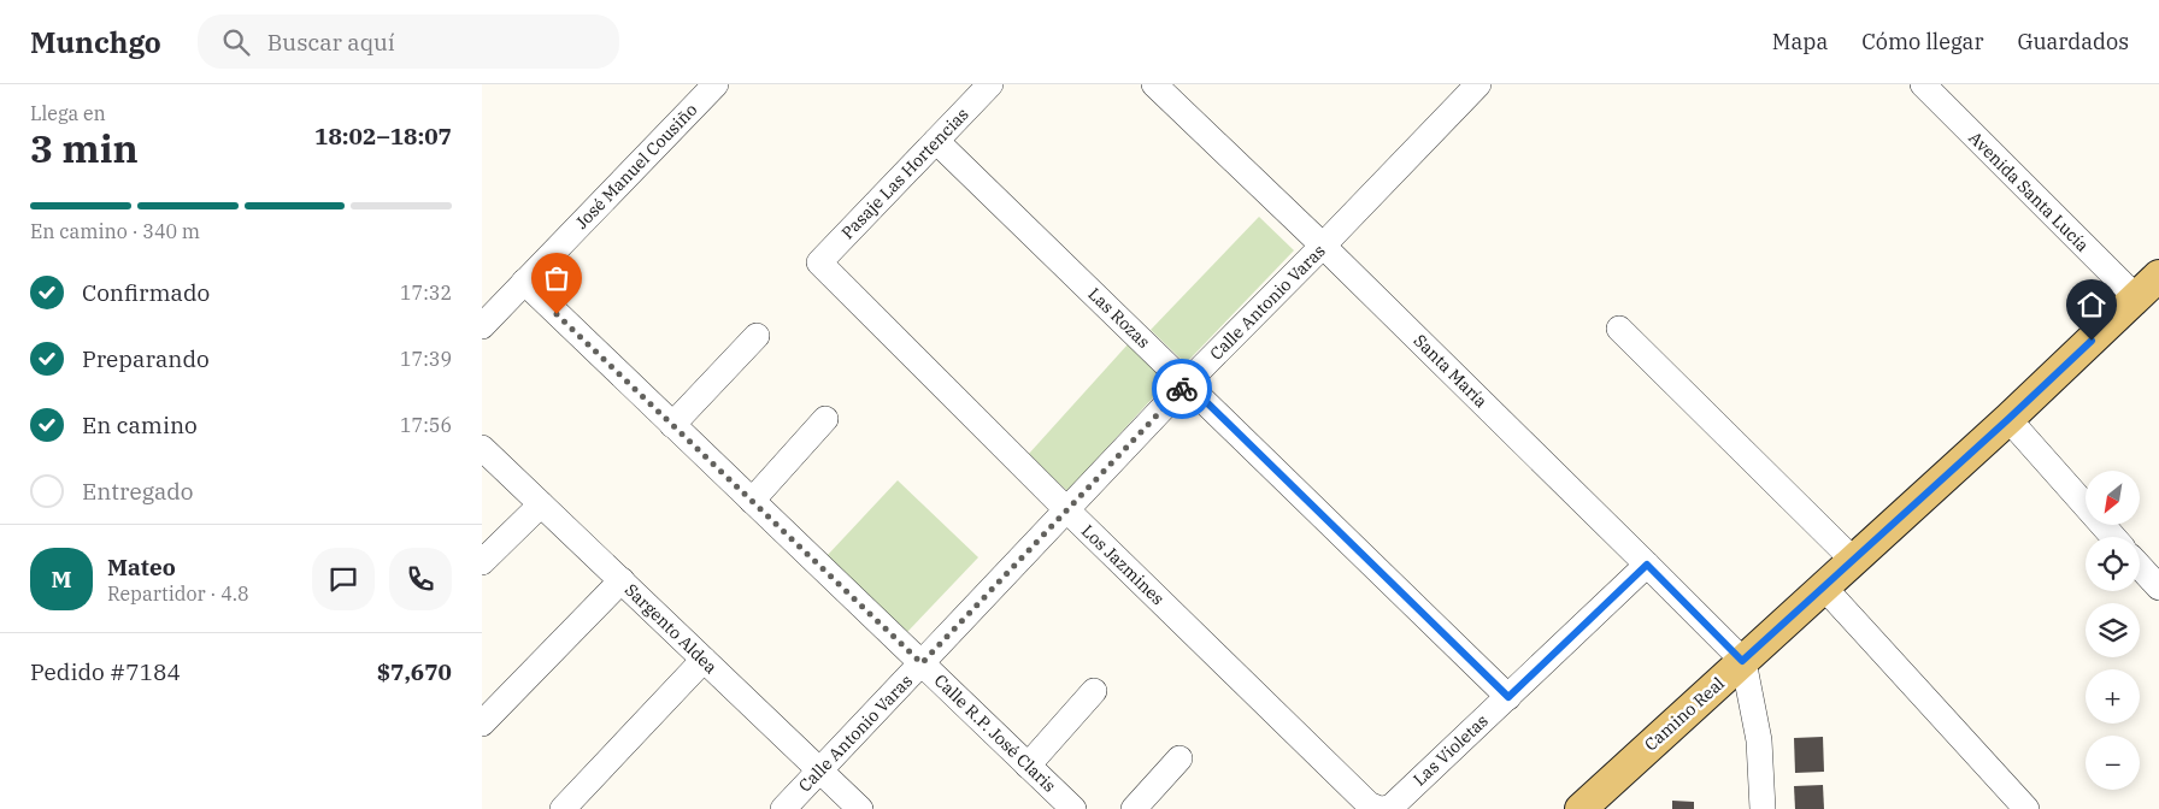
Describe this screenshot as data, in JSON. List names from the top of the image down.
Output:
{
  "streets": {
    "main road": ["Camino Real"],
    "street": [
      "José Manuel Cousiño",
      "Pasaje Las Hortencias",
      "Avenida Santa Lucía",
      "Calle Antonio Varas",
      "Las Rozas",
      "Santa María",
      "Los Jazmines",
      "Sargento Aldea",
      "Calle R.P. José Claris",
      "Las Violetas"
    ]
  },
  "crossings": [
    ["José Manuel Cousiño", "Calle R.P. José Claris"],
    ["Pasaje Las Hortencias", "Las Rozas"],
    ["Pasaje Las Hortencias", "Los Jazmines"],
    ["Avenida Santa Lucía", "Camino Real"],
    ["Calle Antonio Varas", "Las Rozas"],
    ["Calle Antonio Varas", "Santa María"],
    ["Calle Antonio Varas", "Los Jazmines"],
    ["Calle Antonio Varas", "Sargento Aldea"],
    ["Calle Antonio Varas", "Calle R.P. José Claris"],
    ["Las Rozas", "Las Violetas"],
    ["Santa María", "Camino Real"],
    ["Santa María", "Las Violetas"],
    ["Los Jazmines", "Las Violetas"]
  ],
  "north": "bottom left",
  "page": {
    "header": "Munchgo",
    "search": "Buscar aquí",
    "nav": ["Mapa", "Cómo llegar", "Guardados"],
    "heading": ["3 min", "Llega en", "18:02–18:07"],
    "panel": [
      "Mateo",
      "Repartidor · 4.8",
      "Pedido #7184",
      "$7,670"
    ],
    "bar": "En camino · 340 m",
    "list": [
      ["Confirmado", "17:32"],
      ["Preparando", "17:39"],
      ["En camino", "17:56"],
      "Entregado"
    ],
    "map_buttons": ["+", "−"],
    "round": "M"
  }
}
